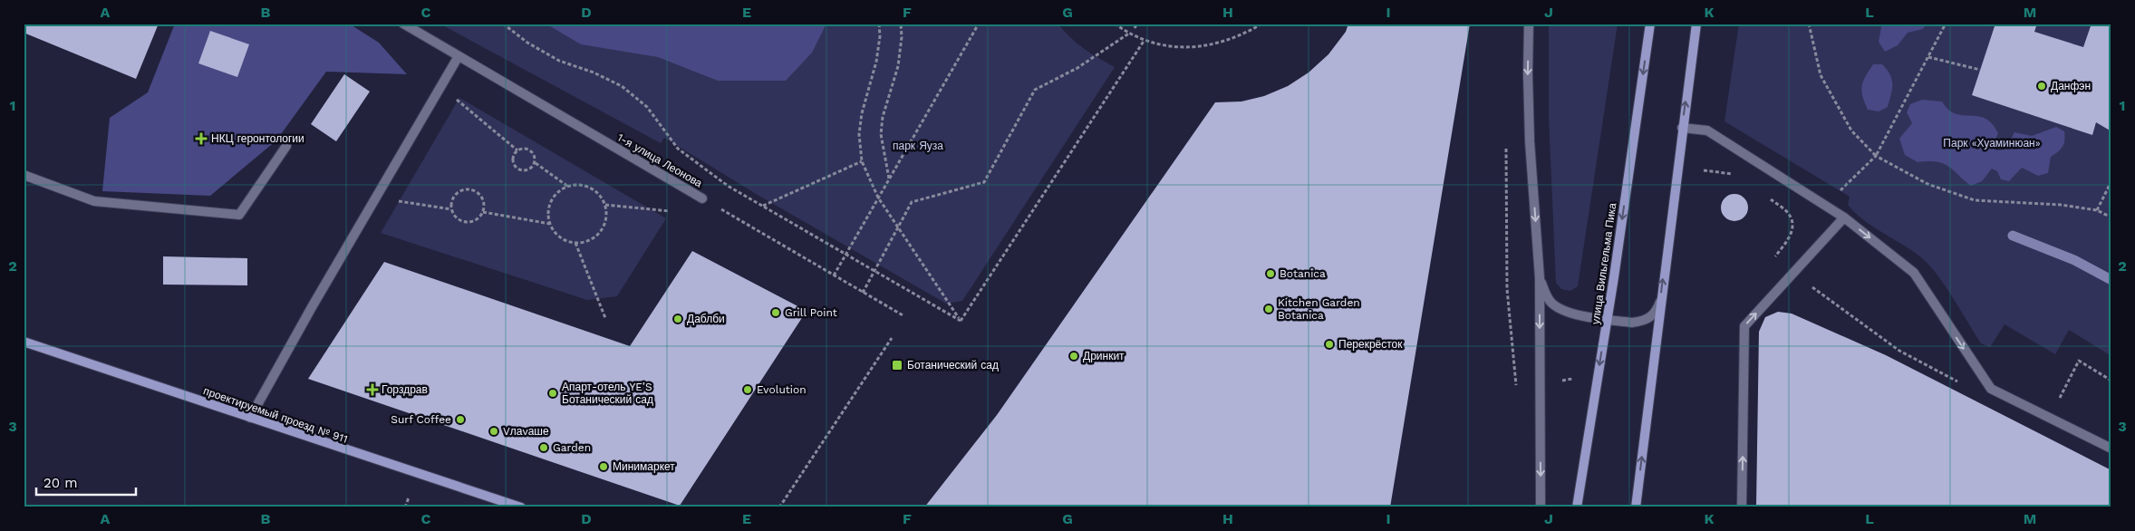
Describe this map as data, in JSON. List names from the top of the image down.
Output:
{
  "streets": {
    "main road": ["улица Вильгельма Пика", "проектируемый проезд № 911"],
    "street": ["1-я улица Леонова"]
  },
  "parks": ["Парк «Хуаминюан»", "парк Яуза"],
  "places": {
    "other": [
      "Данфэн",
      "Botanica",
      "Kitchen Garden Botanica",
      "Grill Point",
      "Даблби",
      "Перекрёсток",
      "Дринкит",
      "Evolution",
      "Апарт-отель YE’S Ботанический сад",
      "Surf Coffee",
      "Vлаvаше",
      "Garden",
      "Минимаркет"
    ],
    "health": ["НКЦ геронтологии", "Горздрав"],
    "transit": ["Ботанический сад"]
  },
  "scale_bar": "20 m",
  "grid": {
    "columns": [
      "A",
      "B",
      "C",
      "D",
      "E",
      "F",
      "G",
      "H",
      "I",
      "J",
      "K",
      "L",
      "M"
    ],
    "rows": ["1", "2", "3"]
  }
}
